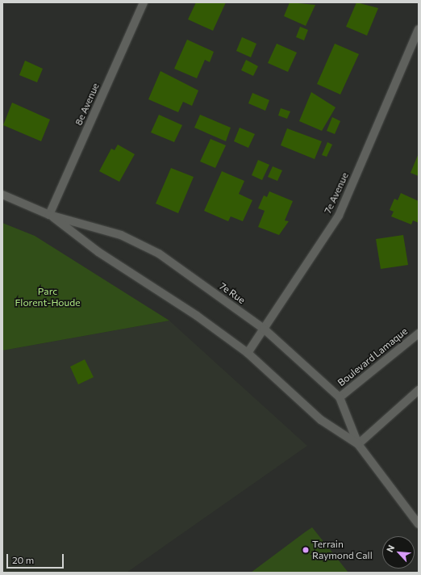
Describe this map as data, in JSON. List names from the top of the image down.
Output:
{
  "streets": {
    "main road": [
      "8e Avenue",
      "7e Avenue",
      "7e Rue",
      "Boulevard Lamaque"
    ]
  },
  "crossings": [
    ["8e Avenue", "7e Rue"],
    ["7e Avenue", "7e Rue"],
    ["7e Rue", "Boulevard Lamaque"]
  ],
  "parks": ["Parc Florent-Houde"],
  "places": ["Terrain Raymond Call"],
  "scale_bar": "20 m",
  "north": "top left"
}
